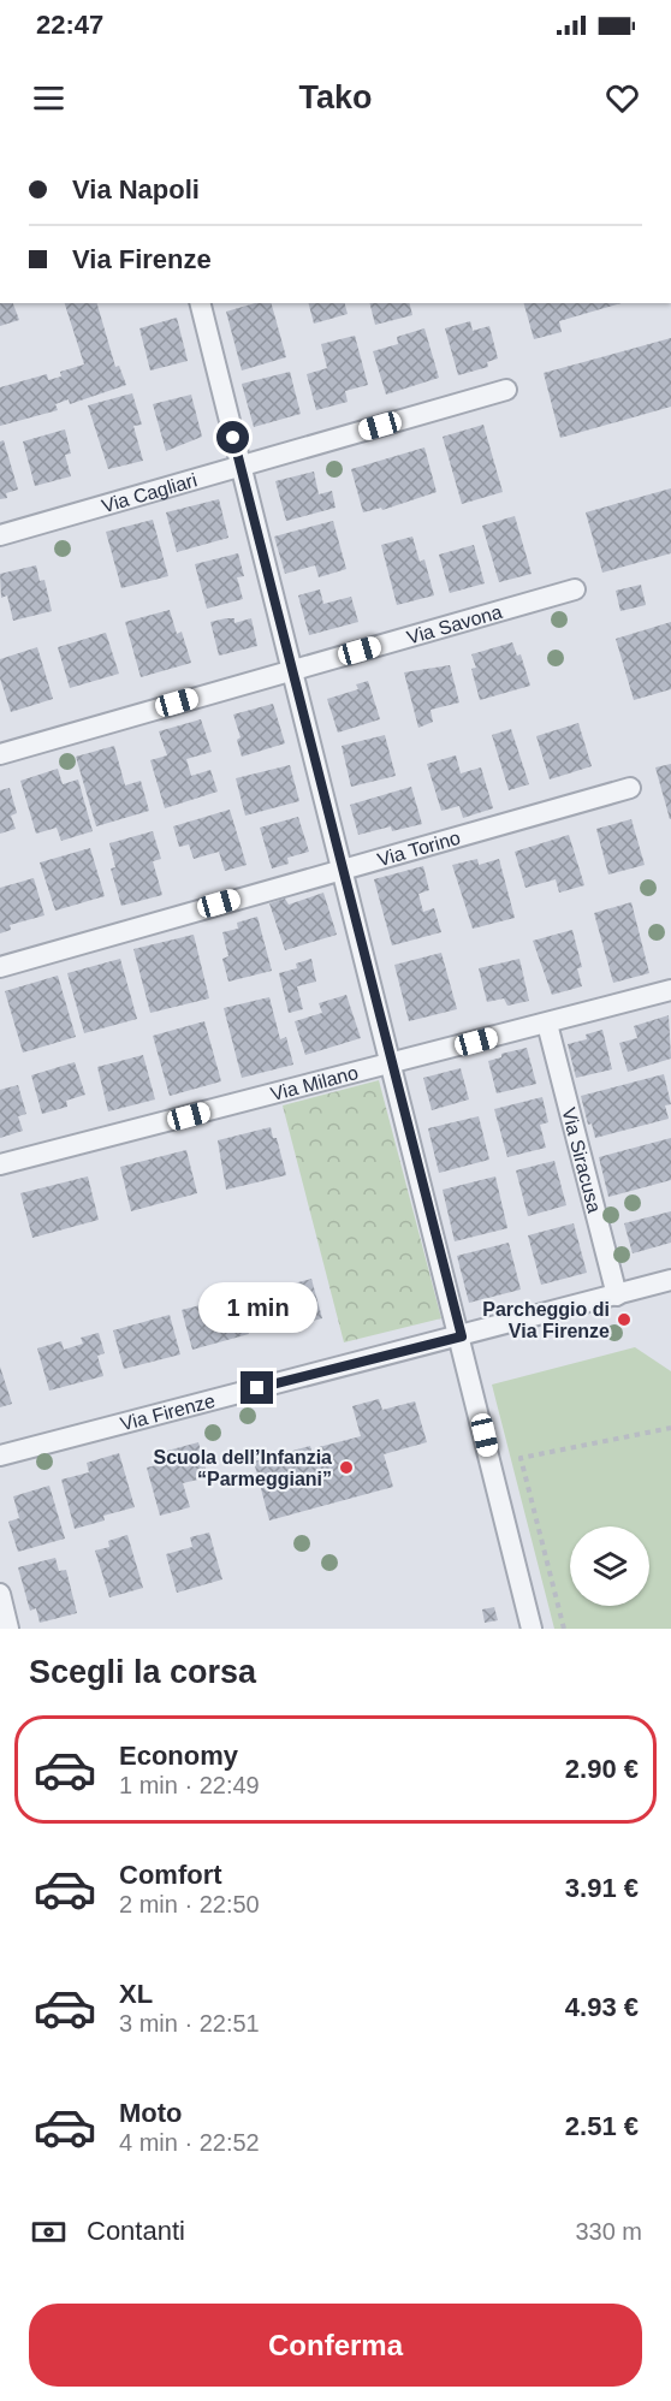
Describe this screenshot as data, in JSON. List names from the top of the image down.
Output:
{
  "streets": {
    "street": [
      "Via Cagliari",
      "Via Savona",
      "Via Torino",
      "Via Milano",
      "Via Siracusa",
      "Via Firenze"
    ]
  },
  "crossings": [
    ["Via Milano", "Via Siracusa"],
    ["Via Siracusa", "Via Firenze"]
  ],
  "places": ["Parcheggio di Via Firenze", "Scuola dell’Infanzia “Parmeggiani”"],
  "page": {
    "status": "22:47",
    "header": "Tako",
    "banner": ["Via Napoli", "Via Firenze"],
    "bubble": "1 min",
    "heading": "Scegli la corsa",
    "list": [
      {
        "name": "Economy",
        "note": "1 min · 22:49",
        "value": "2.90 €"
      },
      {
        "name": "Comfort",
        "note": "2 min · 22:50",
        "value": "3.91 €"
      },
      {
        "name": "XL",
        "note": "3 min · 22:51",
        "value": "4.93 €"
      },
      {
        "name": "Moto",
        "note": "4 min · 22:52",
        "value": "2.51 €"
      }
    ],
    "pay": ["Contanti", "330 m"],
    "buttons": "Conferma"
  }
}
